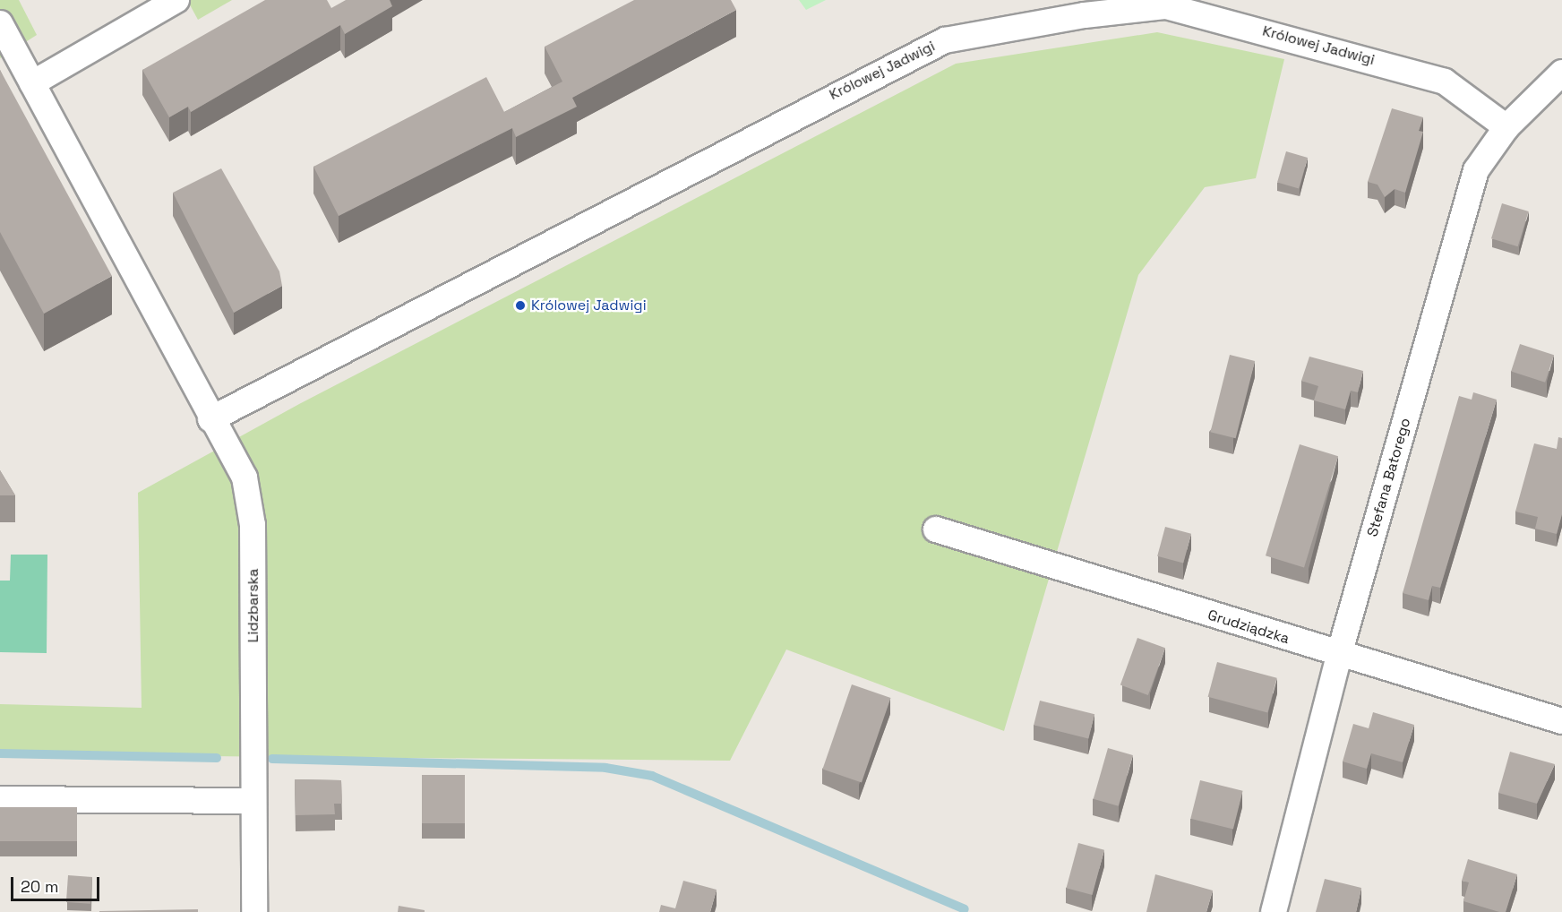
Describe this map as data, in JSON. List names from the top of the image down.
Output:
{
  "streets": {
    "street": [
      "Królowej Jadwigi",
      "Stefana Batorego",
      "Lidzbarska",
      "Grudziądzka"
    ]
  },
  "crossings": [
    ["Królowej Jadwigi", "Stefana Batorego"],
    ["Królowej Jadwigi", "Lidzbarska"],
    ["Stefana Batorego", "Grudziądzka"]
  ],
  "places": ["Królowej Jadwigi"],
  "scale_bar": "20 m"
}
